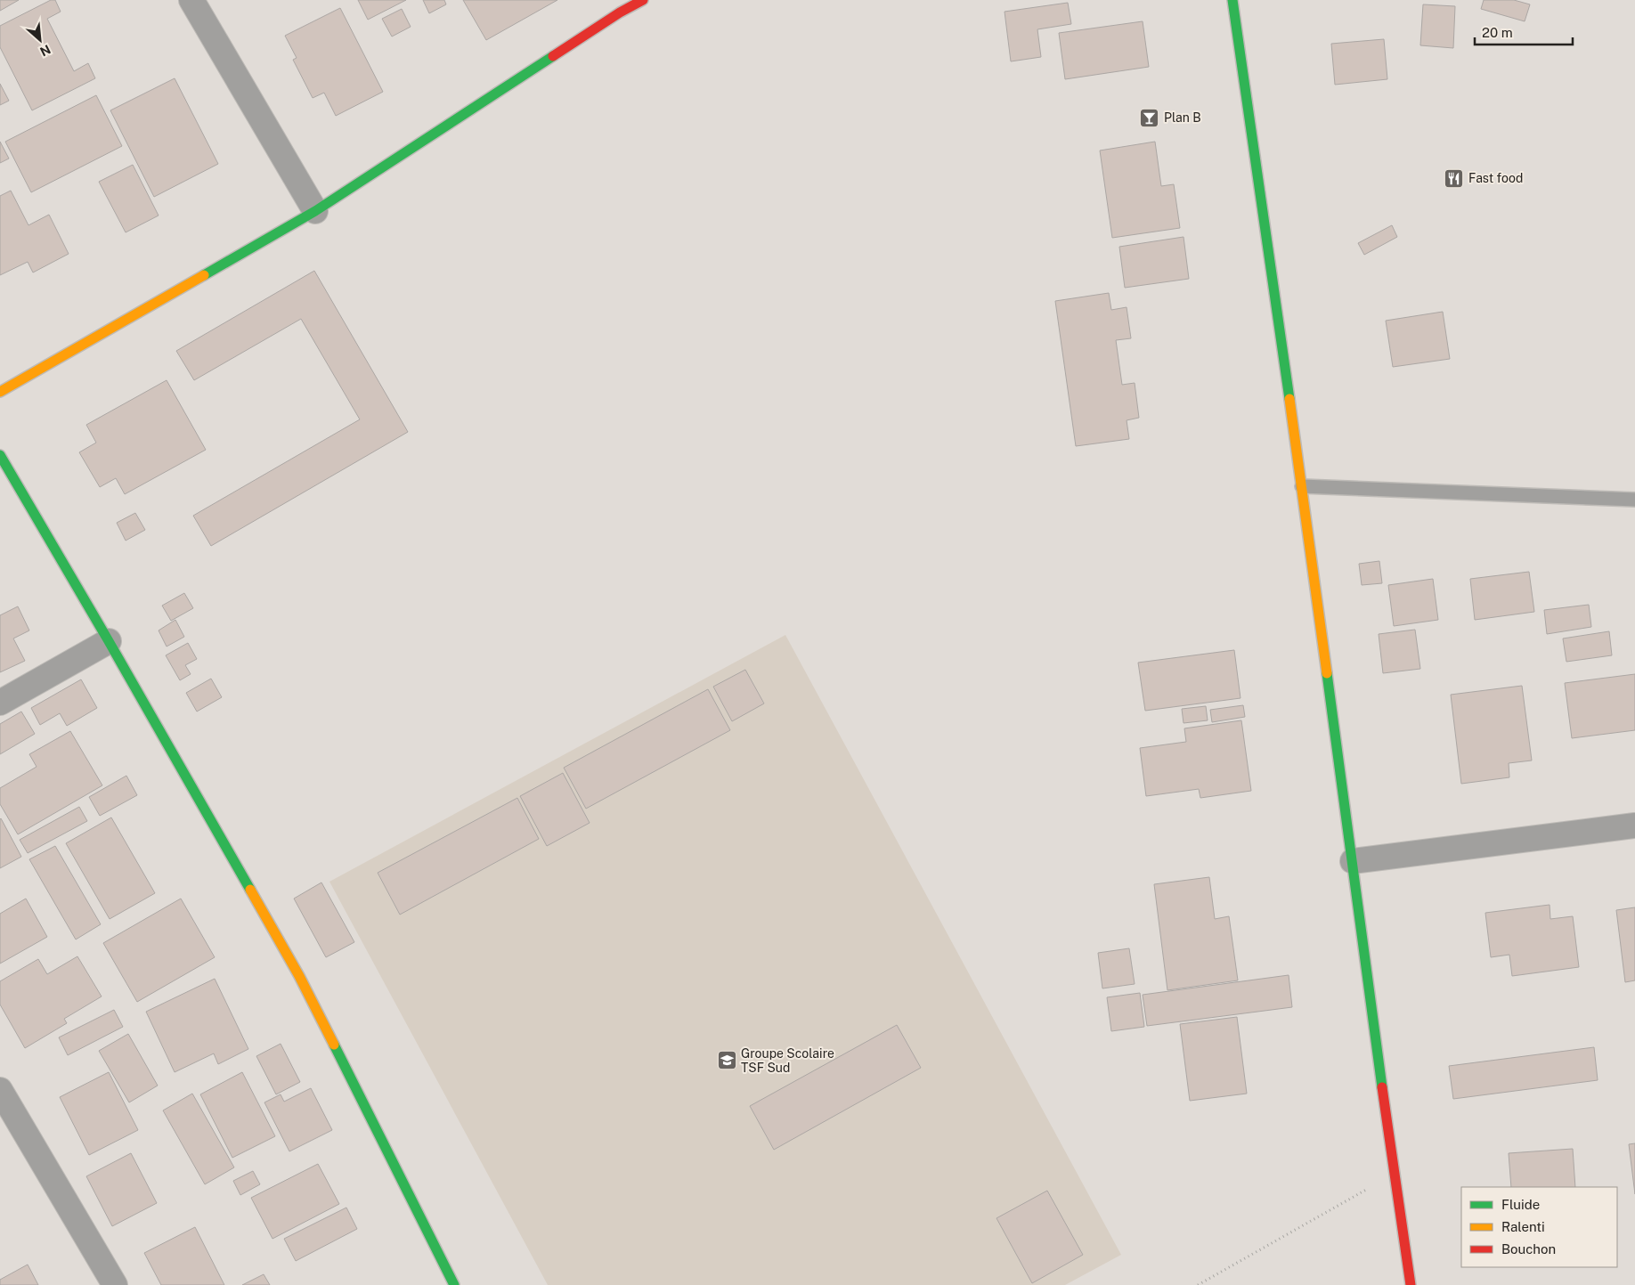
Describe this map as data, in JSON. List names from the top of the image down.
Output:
{
  "places": {
    "bar": ["Plan B"],
    "restaurant": ["Fast food"],
    "school or university": ["Groupe Scolaire TSF Sud"]
  },
  "legend": ["Fluide", "Ralenti", "Bouchon"],
  "scale_bar": "20 m",
  "north": "bottom right"
}
